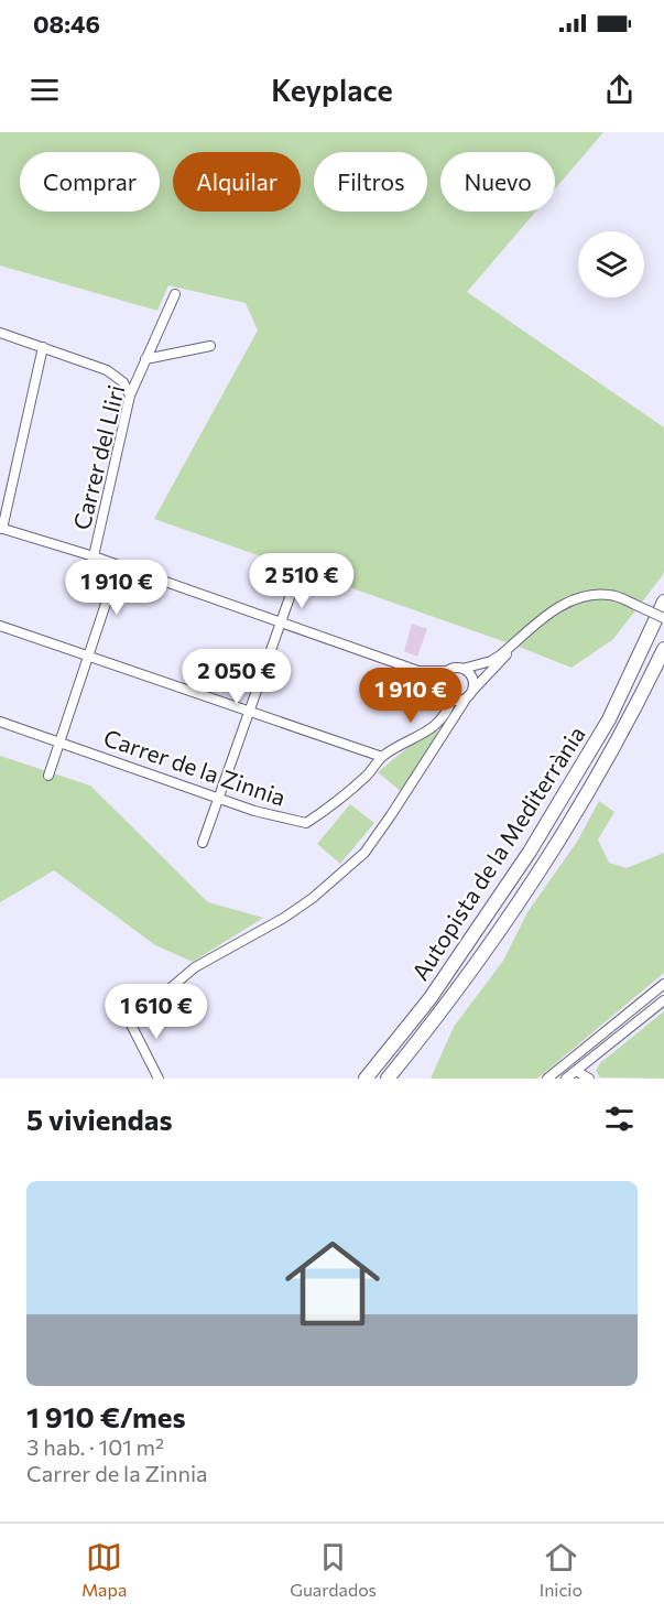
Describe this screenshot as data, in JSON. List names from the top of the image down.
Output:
{
  "streets": {
    "highway": ["Autopista de la Mediterrània"],
    "street": ["Carrer del Lliri", "Carrer de la Zinnia"]
  },
  "page": {
    "status": "08:46",
    "header": "Keyplace",
    "chip": [
      "Comprar",
      "Alquilar",
      "Filtros",
      "Nuevo"
    ],
    "price": [
      "2 510 €",
      "1 910 €",
      "2 050 €",
      "1 910 €",
      "1 610 €"
    ],
    "heading": "5 viviendas",
    "list": [
      {
        "name": "1 910 €/mes",
        "note": "3 hab. · 101 m² · Carrer de la Zinnia"
      }
    ],
    "tabs": ["Mapa", "Guardados", "Inicio"]
  }
}
